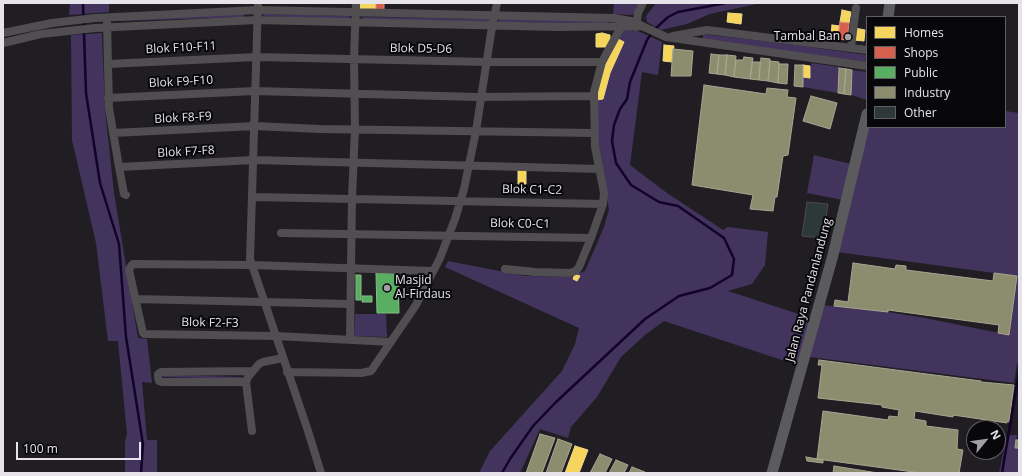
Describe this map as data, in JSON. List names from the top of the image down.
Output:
{
  "streets": {
    "street": [
      "Blok F10-F11",
      "Blok D5-D6",
      "Blok F9-F10",
      "Blok F8-F9",
      "Blok F7-F8",
      "Blok C1-C2",
      "Blok C0-C1",
      "Jalan Raya Pandanlandung",
      "Blok F2-F3"
    ]
  },
  "crossings": [
    ["Blok F10-F11", "Blok D5-D6"]
  ],
  "places": ["Tambal Ban", "Masjid Al-Firdaus"],
  "legend": [
    "Homes",
    "Shops",
    "Public",
    "Industry",
    "Other"
  ],
  "scale_bar": "100 m",
  "north": "top right"
}
